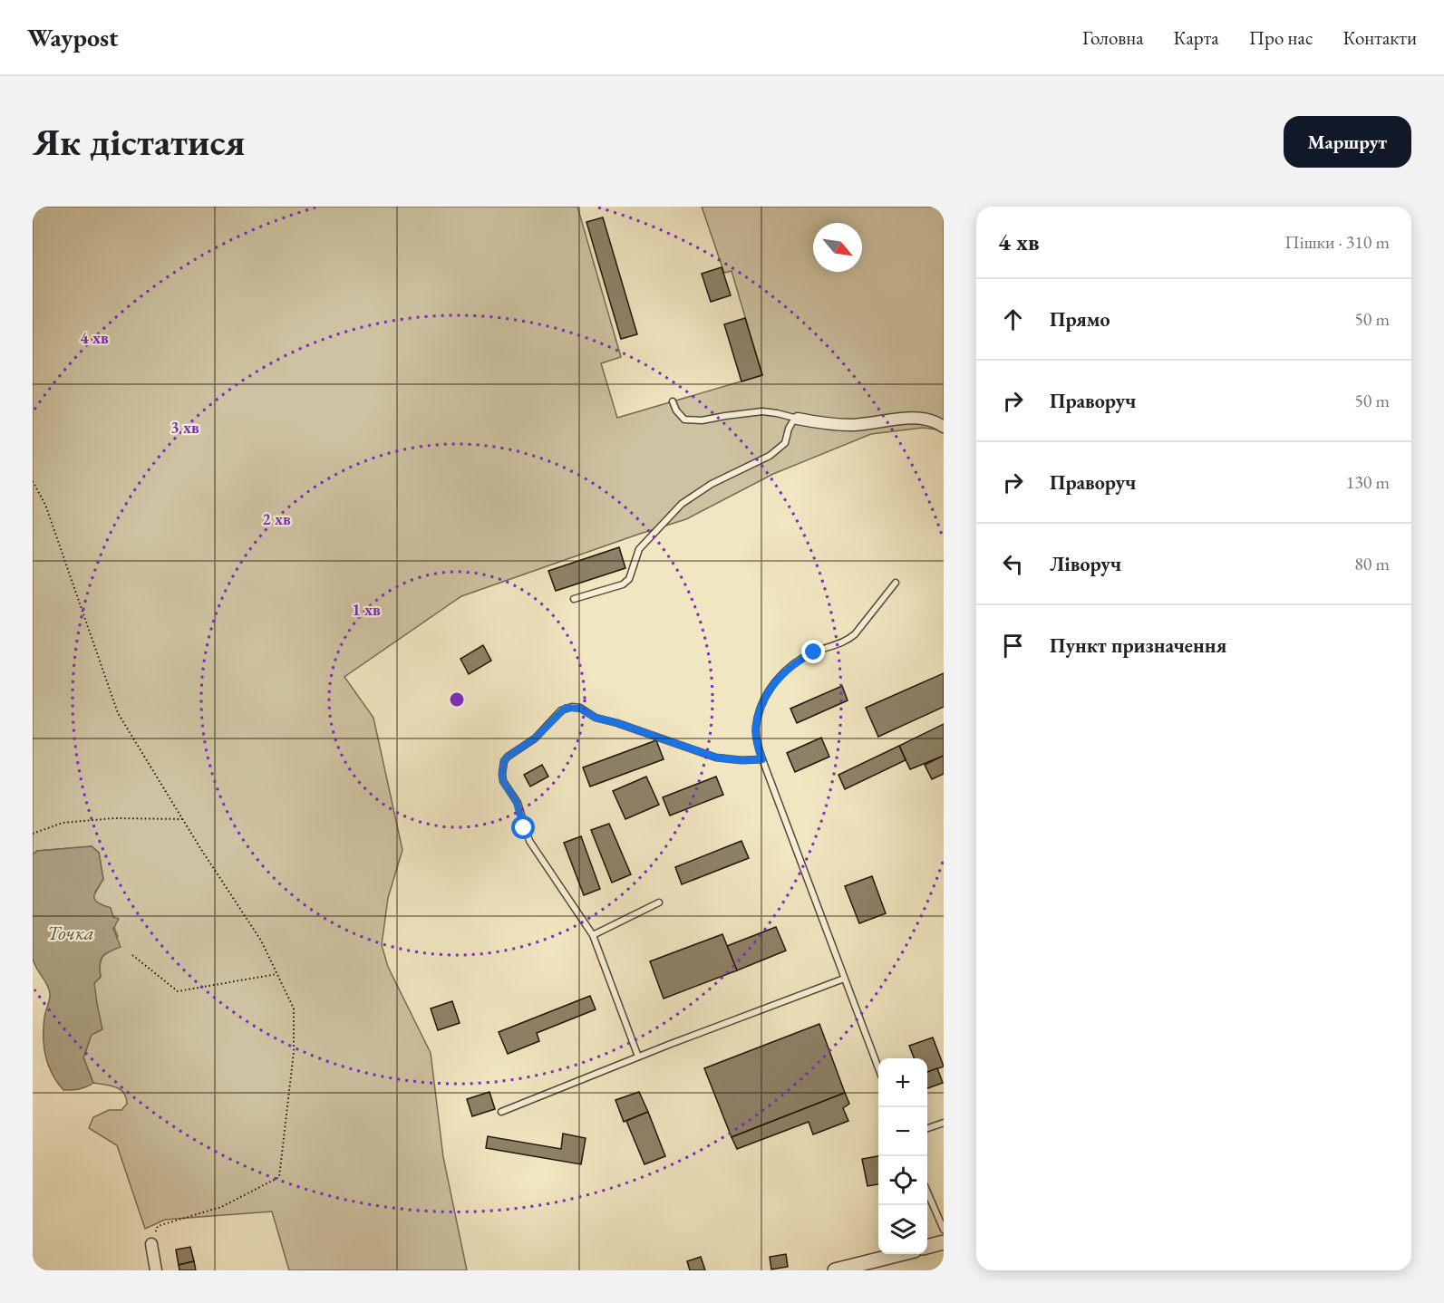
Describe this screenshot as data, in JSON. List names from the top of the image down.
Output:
{
  "water": ["Точка"],
  "north": "bottom right",
  "page": {
    "header": "Waypost",
    "nav": [
      "Головна",
      "Карта",
      "Про нас",
      "Контакти"
    ],
    "buttons": "Маршрут",
    "title": "Як дістатися",
    "heading": ["4 хв", "Пішки · 310 m"],
    "list": [
      ["Прямо", "50 m"],
      ["Праворуч", "50 m"],
      ["Праворуч", "130 m"],
      ["Ліворуч", "80 m"],
      "Пункт призначення"
    ],
    "map_buttons": ["+", "−"]
  },
  "rings": [
    "4 хв",
    "3 хв",
    "2 хв",
    "1 хв"
  ]
}
